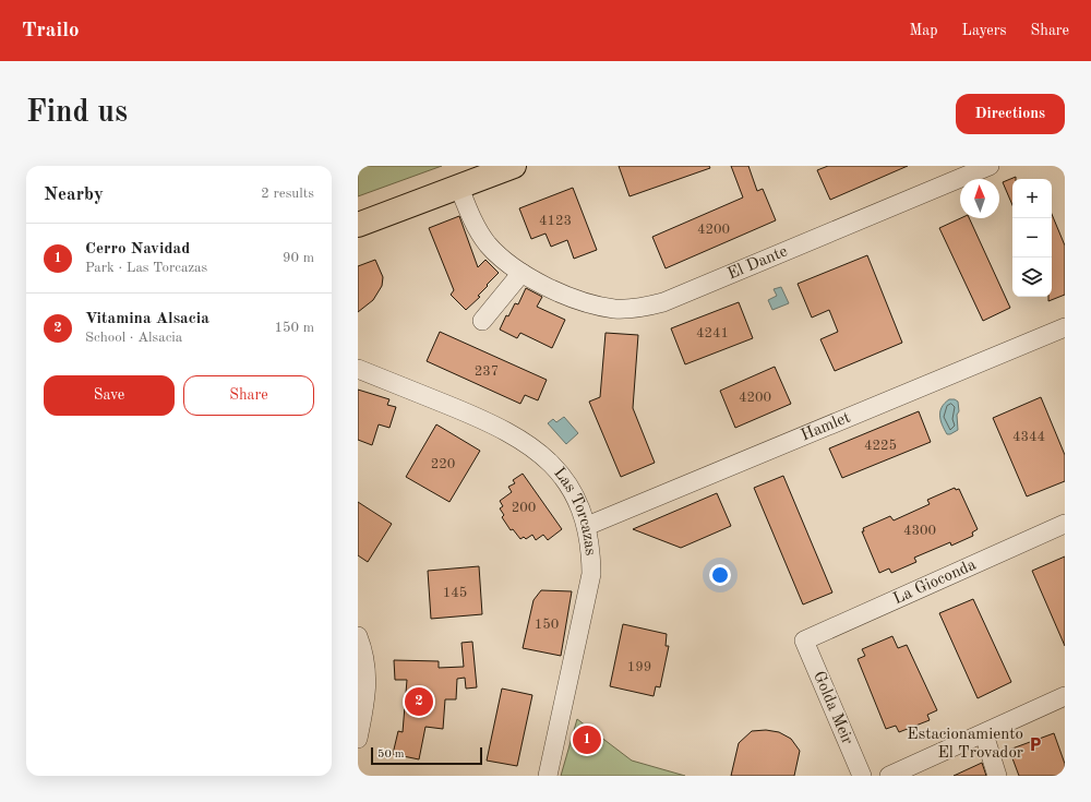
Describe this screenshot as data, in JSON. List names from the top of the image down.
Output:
{
  "streets": {
    "street": [
      "El Dante",
      "Hamlet",
      "Las Torcazas",
      "La Gioconda",
      "Golda Meir"
    ]
  },
  "crossings": [
    ["Hamlet", "Las Torcazas"],
    ["La Gioconda", "Golda Meir"]
  ],
  "places": {
    "parking": ["Estacionamiento El Trovador"]
  },
  "house_numbers": [
    "4123",
    "4200",
    "4241",
    "237",
    "4200",
    "4344",
    "4225",
    "220",
    "200",
    "4300",
    "145",
    "150",
    "199"
  ],
  "scale_bar": "50 m",
  "north": "top",
  "page": {
    "header": "Trailo",
    "nav": ["Map", "Layers", "Share"],
    "buttons": [
      "Directions",
      ["Save", "Share"]
    ],
    "title": "Find us",
    "heading": ["Nearby", "2 results"],
    "map_buttons": ["+", "−"],
    "list": [
      {
        "mark": "1",
        "name": "Cerro Navidad",
        "note": "Park · Las Torcazas",
        "value": "90 m"
      },
      {
        "mark": "2",
        "name": "Vitamina Alsacia",
        "note": "School · Alsacia",
        "value": "150 m"
      }
    ],
    "pins": ["2", "1"],
    "scale": "50 m"
  }
}
